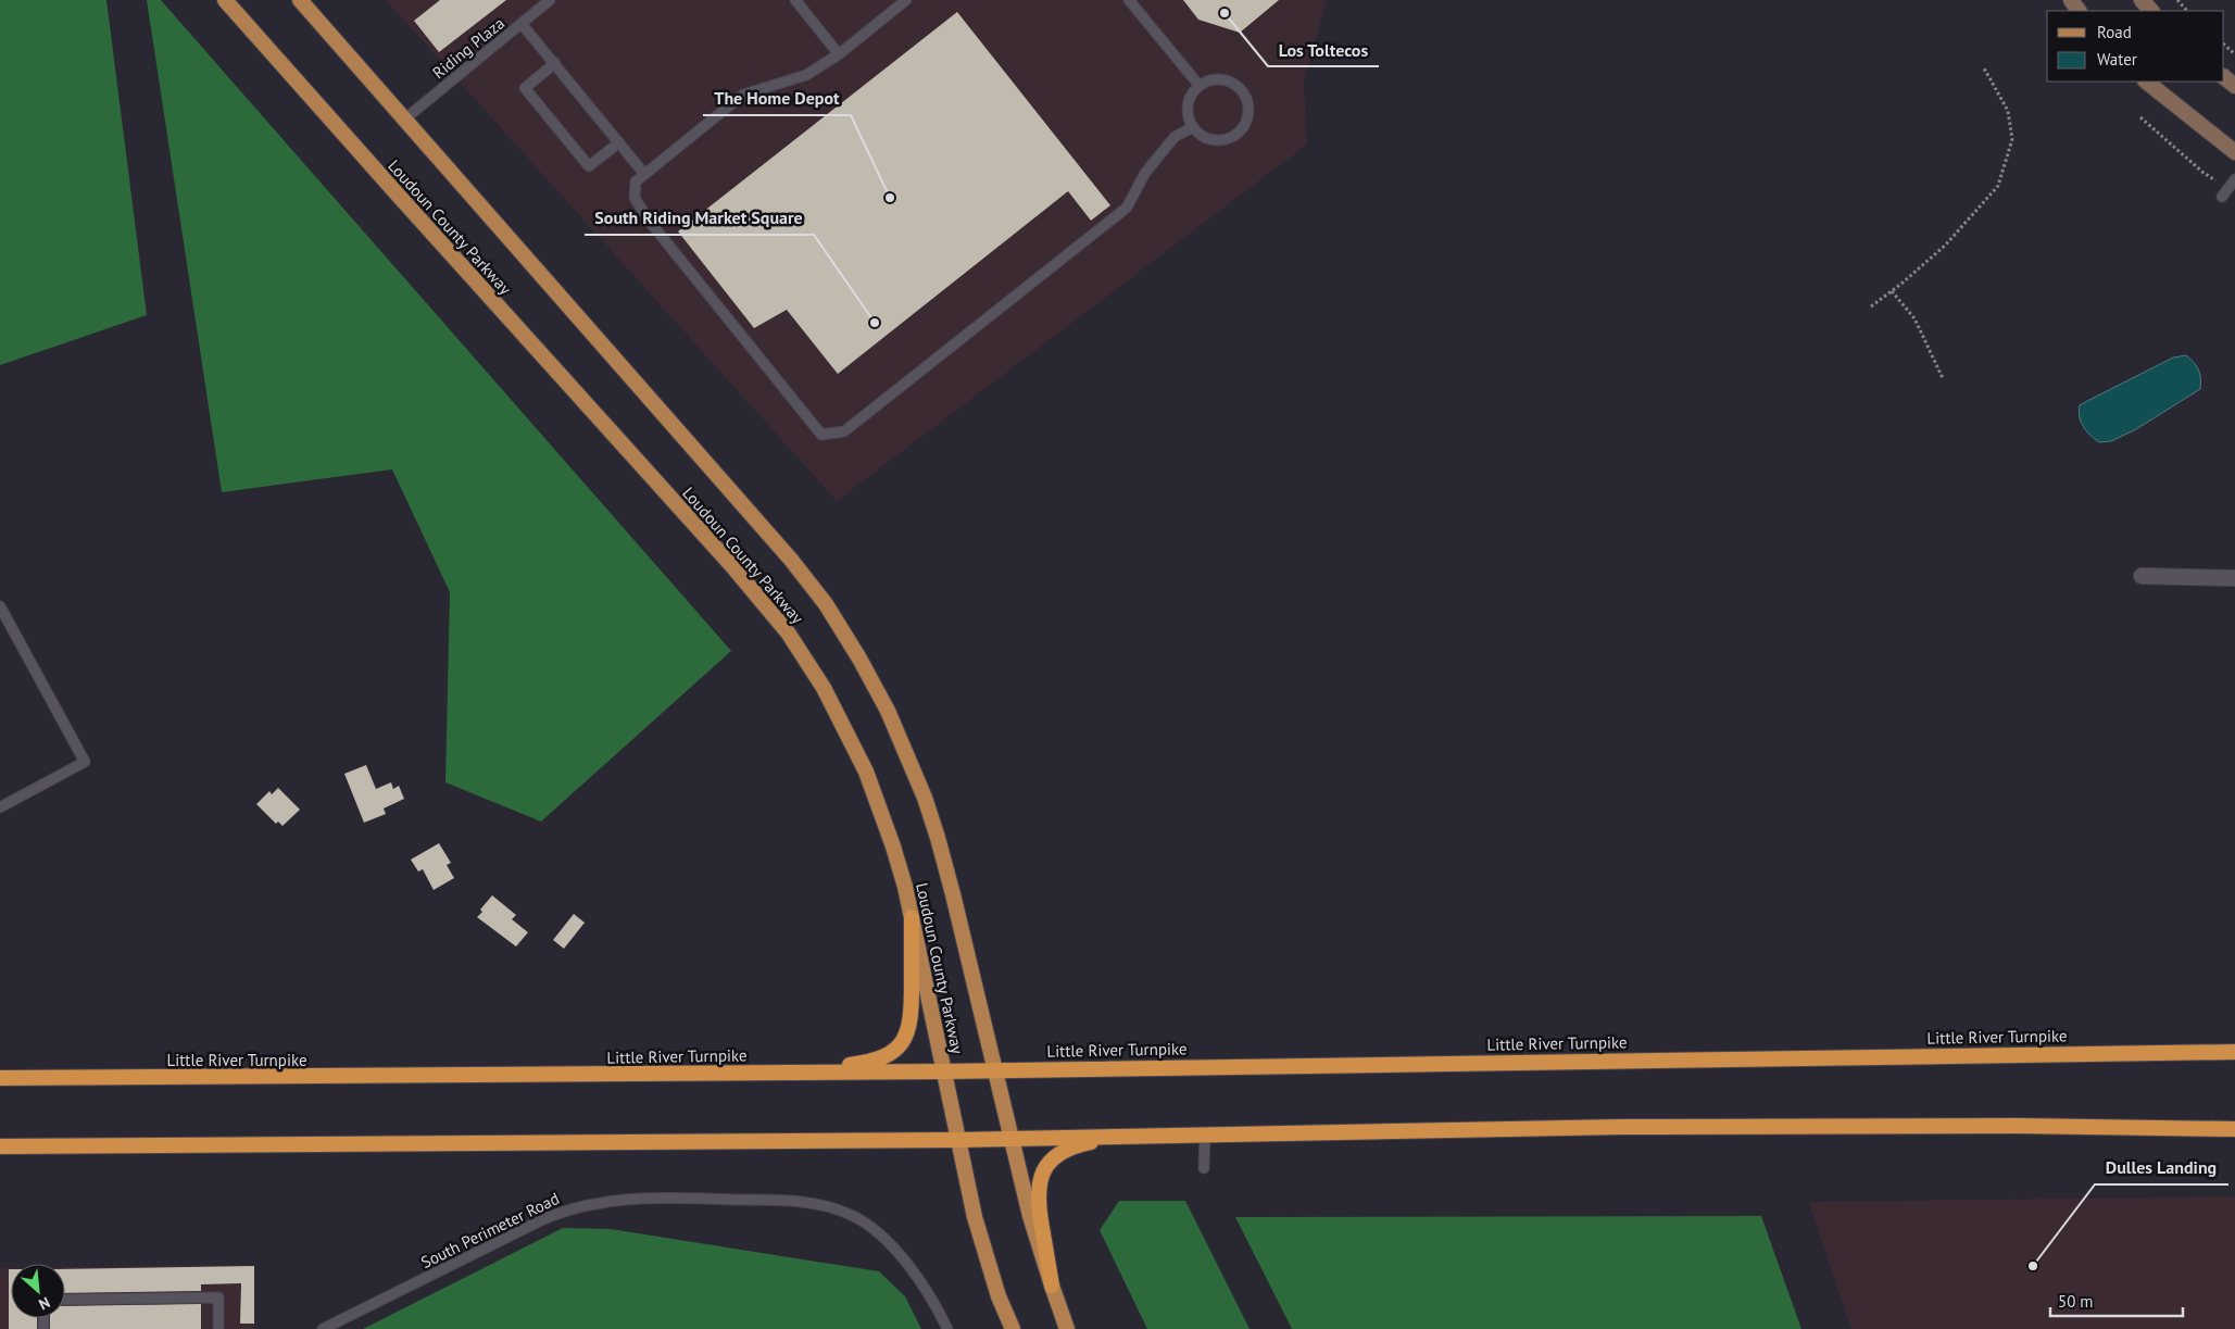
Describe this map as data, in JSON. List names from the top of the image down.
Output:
{
  "streets": {
    "highway": ["Little River Turnpike"],
    "main road": ["Loudoun County Parkway"],
    "lane": ["Riding Plaza", "South Perimeter Road"]
  },
  "crossings": [
    ["Riding Plaza", "Loudoun County Parkway"],
    ["Loudoun County Parkway", "Little River Turnpike"]
  ],
  "places": [
    "Los Toltecos",
    "The Home Depot",
    "South Riding Market Square",
    "Dulles Landing"
  ],
  "legend": ["Road", "Water"],
  "scale_bar": "50 m",
  "north": "bottom right"
}
